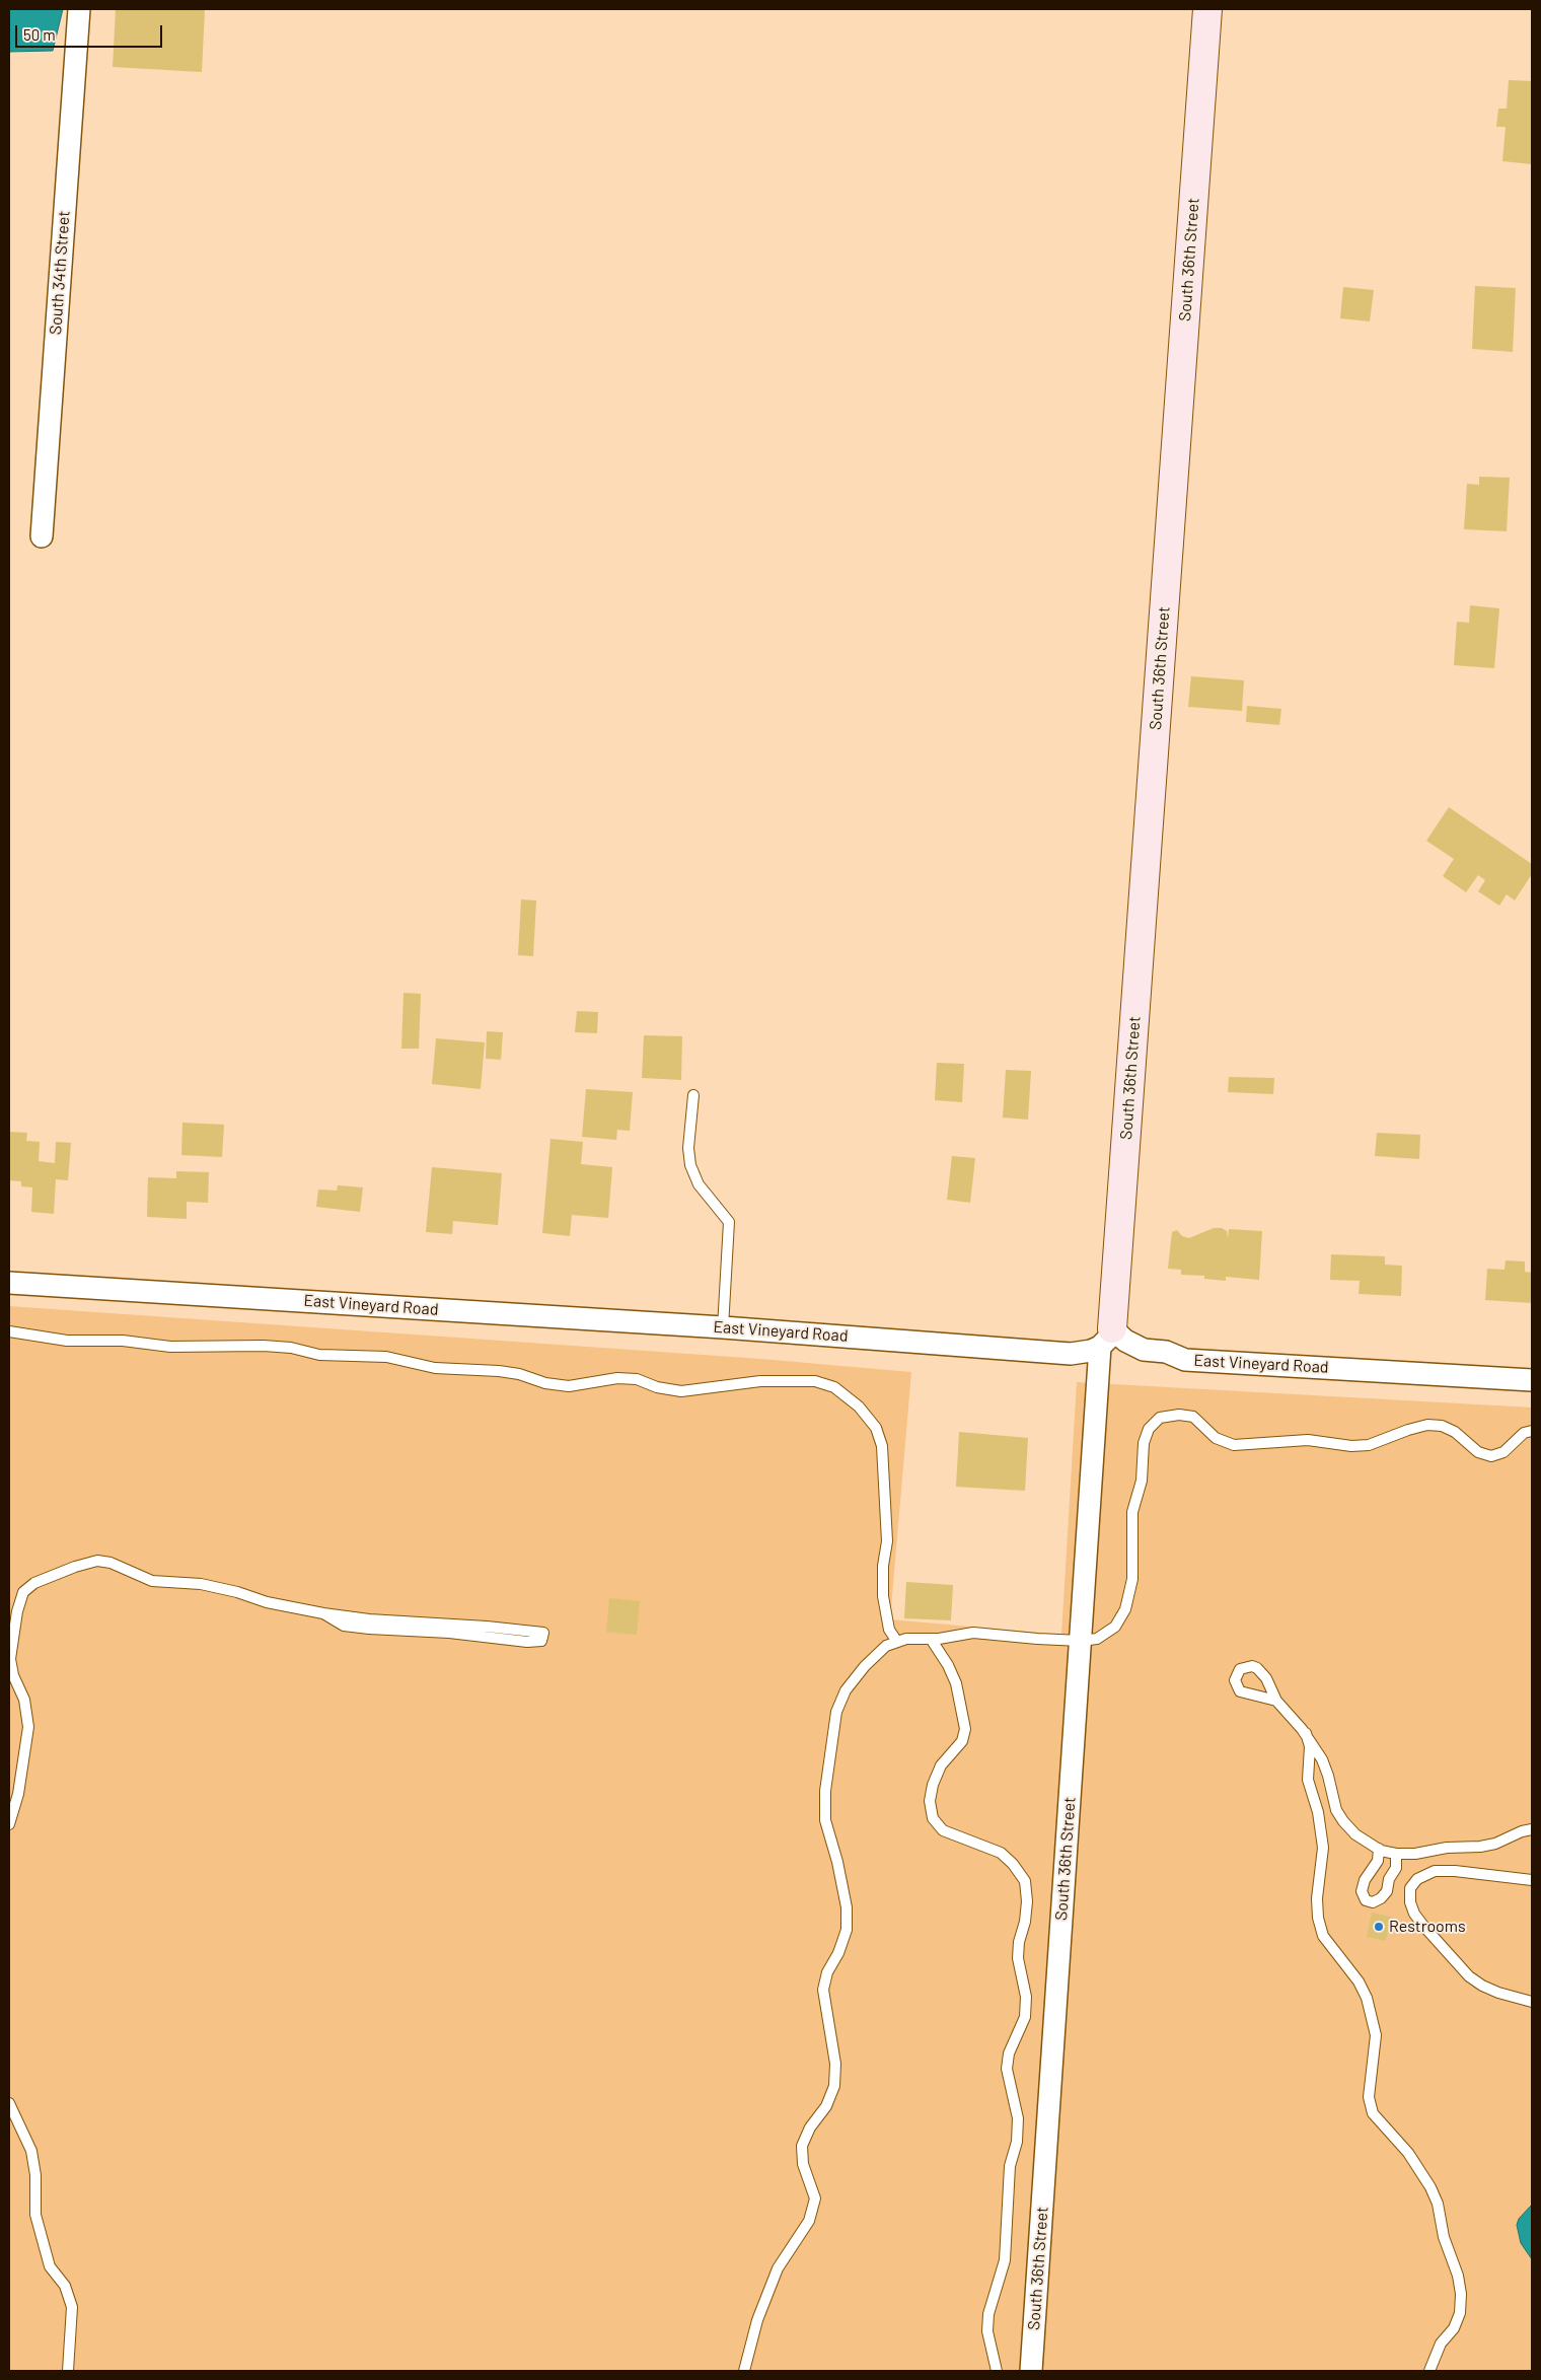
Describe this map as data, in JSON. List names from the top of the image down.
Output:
{
  "streets": {
    "street": ["South 36th Street", "South 34th Street", "East Vineyard Road"]
  },
  "crossings": [
    ["South 36th Street", "East Vineyard Road"]
  ],
  "places": ["Restrooms"],
  "scale_bar": "50 m"
}
